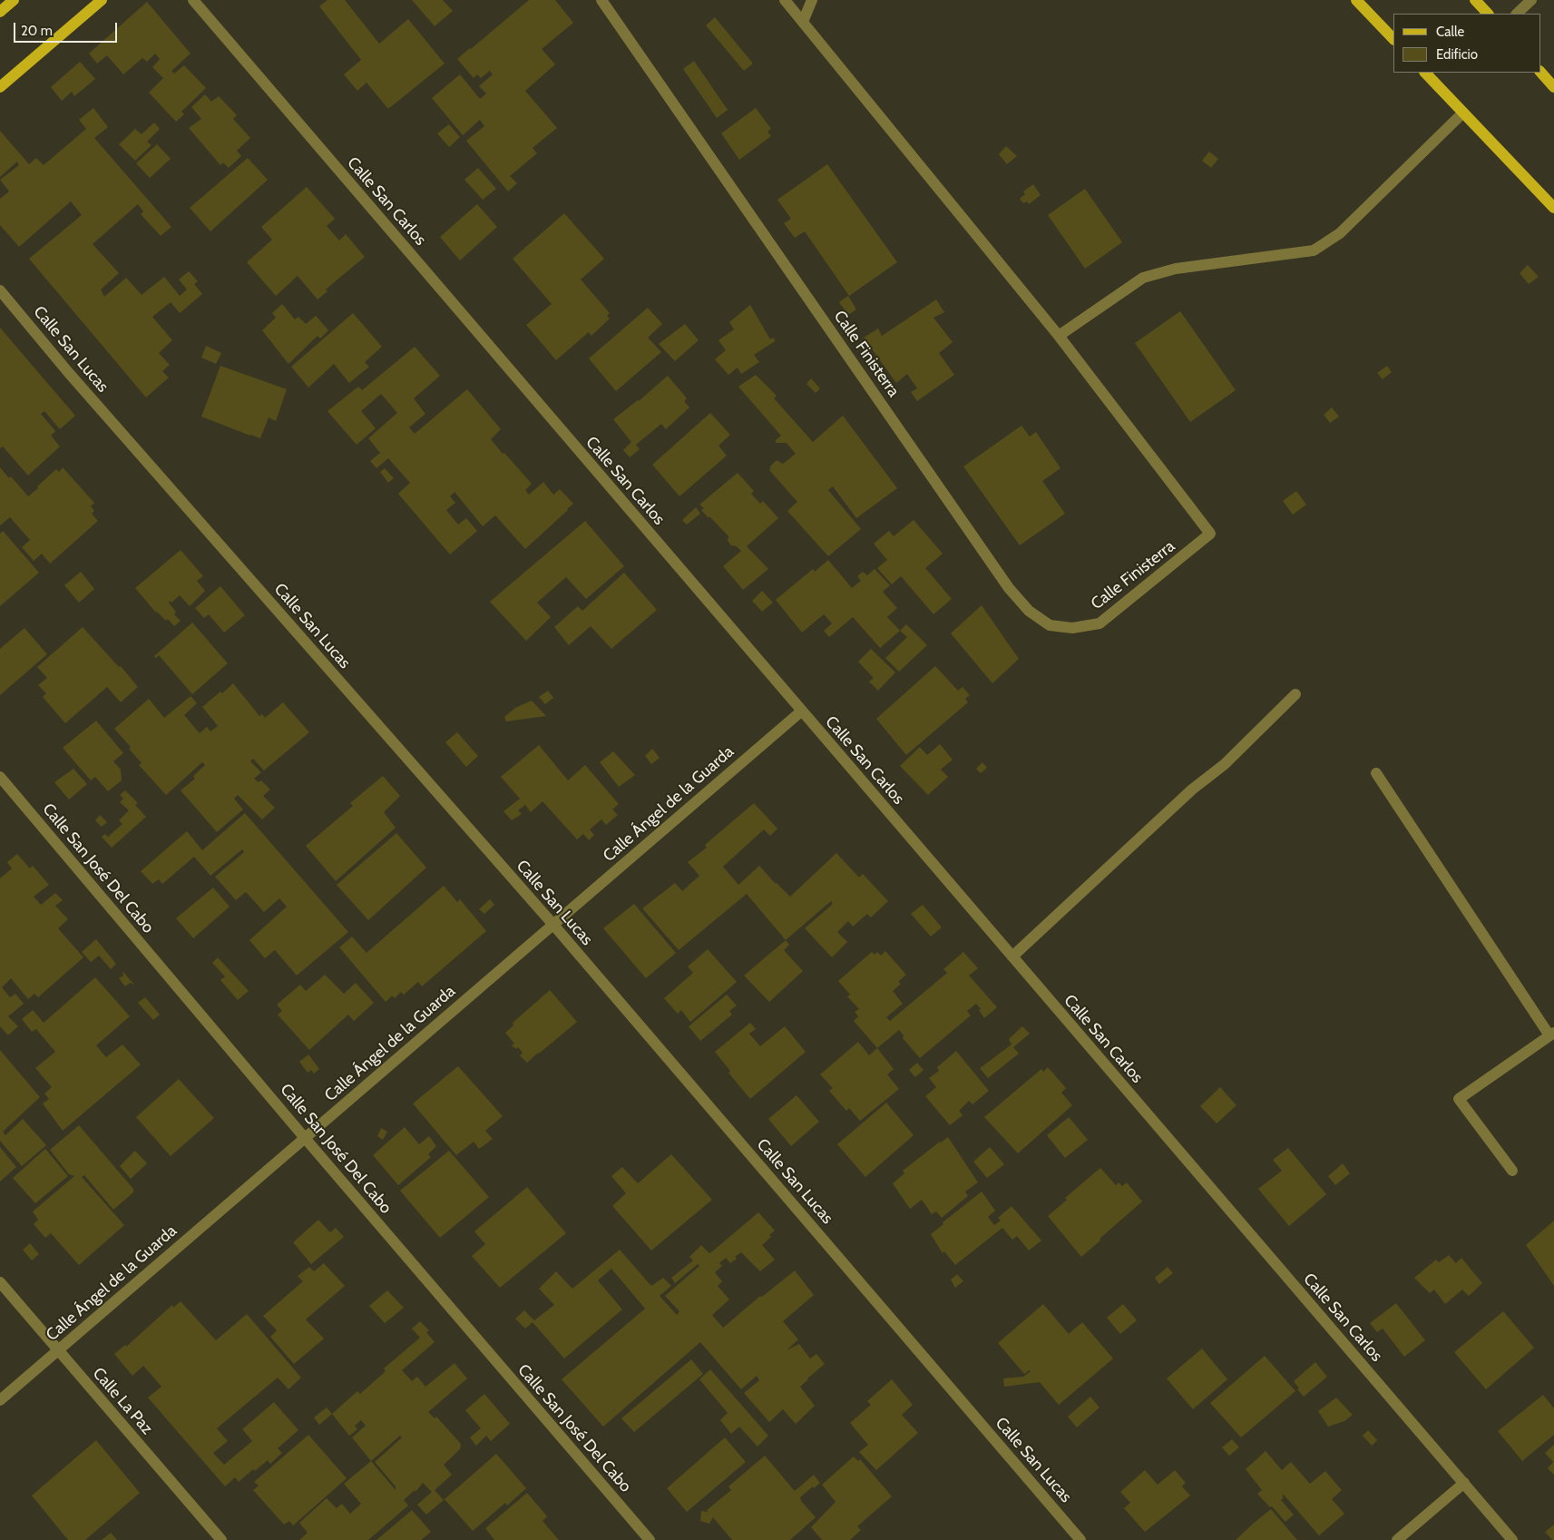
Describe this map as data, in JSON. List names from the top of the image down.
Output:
{
  "streets": {
    "street": [
      "Calle San Carlos",
      "Calle San Lucas",
      "Calle Finisterra",
      "Calle Ángel de la Guarda",
      "Calle San José Del Cabo",
      "Calle La Paz"
    ]
  },
  "crossings": [
    ["Calle San Carlos", "Calle Ángel de la Guarda"],
    ["Calle San Lucas", "Calle Ángel de la Guarda"],
    ["Calle Ángel de la Guarda", "Calle San José Del Cabo"],
    ["Calle Ángel de la Guarda", "Calle La Paz"]
  ],
  "legend": ["Calle", "Edificio"],
  "scale_bar": "20 m"
}
